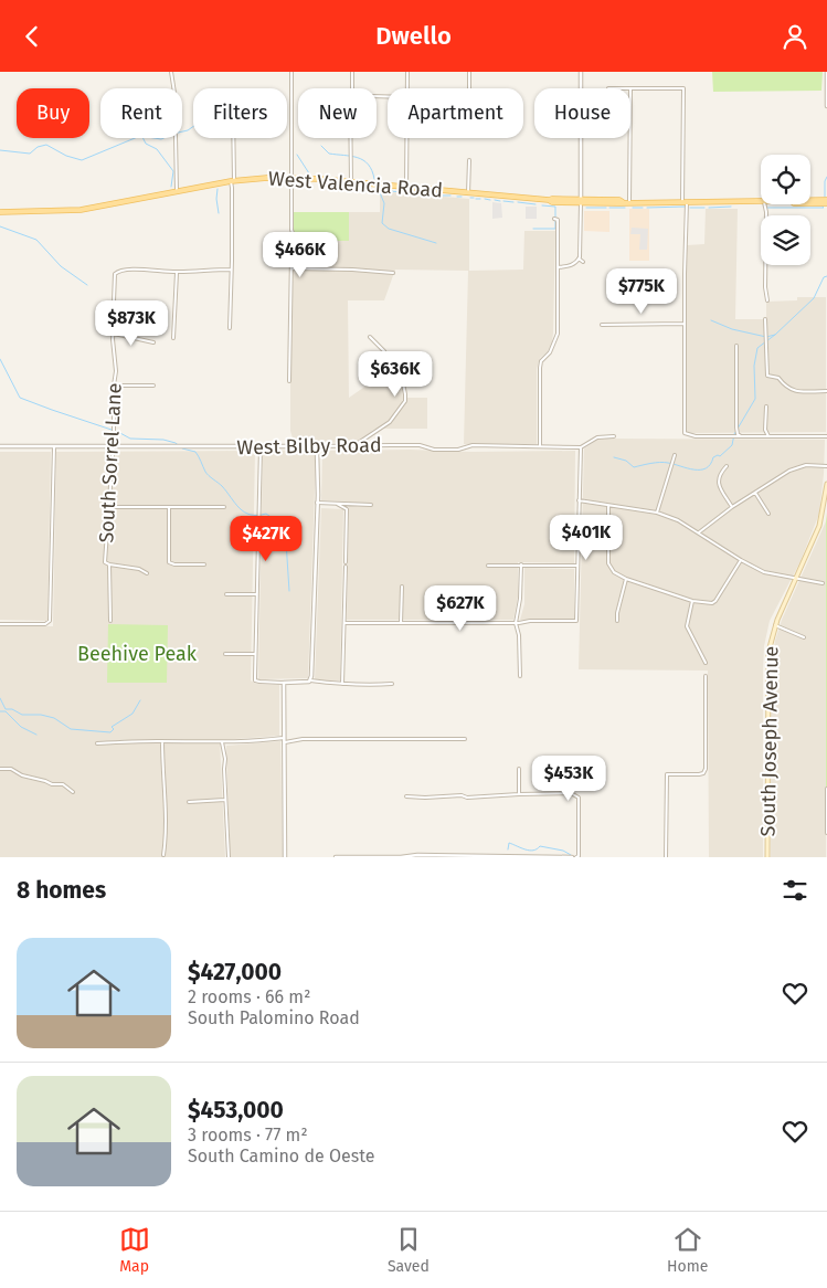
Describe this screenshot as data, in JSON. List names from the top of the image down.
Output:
{
  "streets": {
    "main road": ["West Valencia Road", "South Joseph Avenue"],
    "street": ["West Bilby Road", "South Sorrel Lane"]
  },
  "crossings": [
    ["West Bilby Road", "South Sorrel Lane"]
  ],
  "parks": ["Beehive Peak"],
  "page": {
    "header": "Dwello",
    "chip": [
      "Buy",
      "Rent",
      "Filters",
      "New",
      "Apartment",
      "House"
    ],
    "price": [
      "$466K",
      "$775K",
      "$873K",
      "$636K",
      "$401K",
      "$427K",
      "$627K",
      "$453K"
    ],
    "heading": "8 homes",
    "list": [
      {
        "name": "$427,000",
        "note": "2 rooms · 66 m² · South Palomino Road"
      },
      {
        "name": "$453,000",
        "note": "3 rooms · 77 m² · South Camino de Oeste"
      }
    ],
    "tabs": ["Map", "Saved", "Home"]
  }
}
